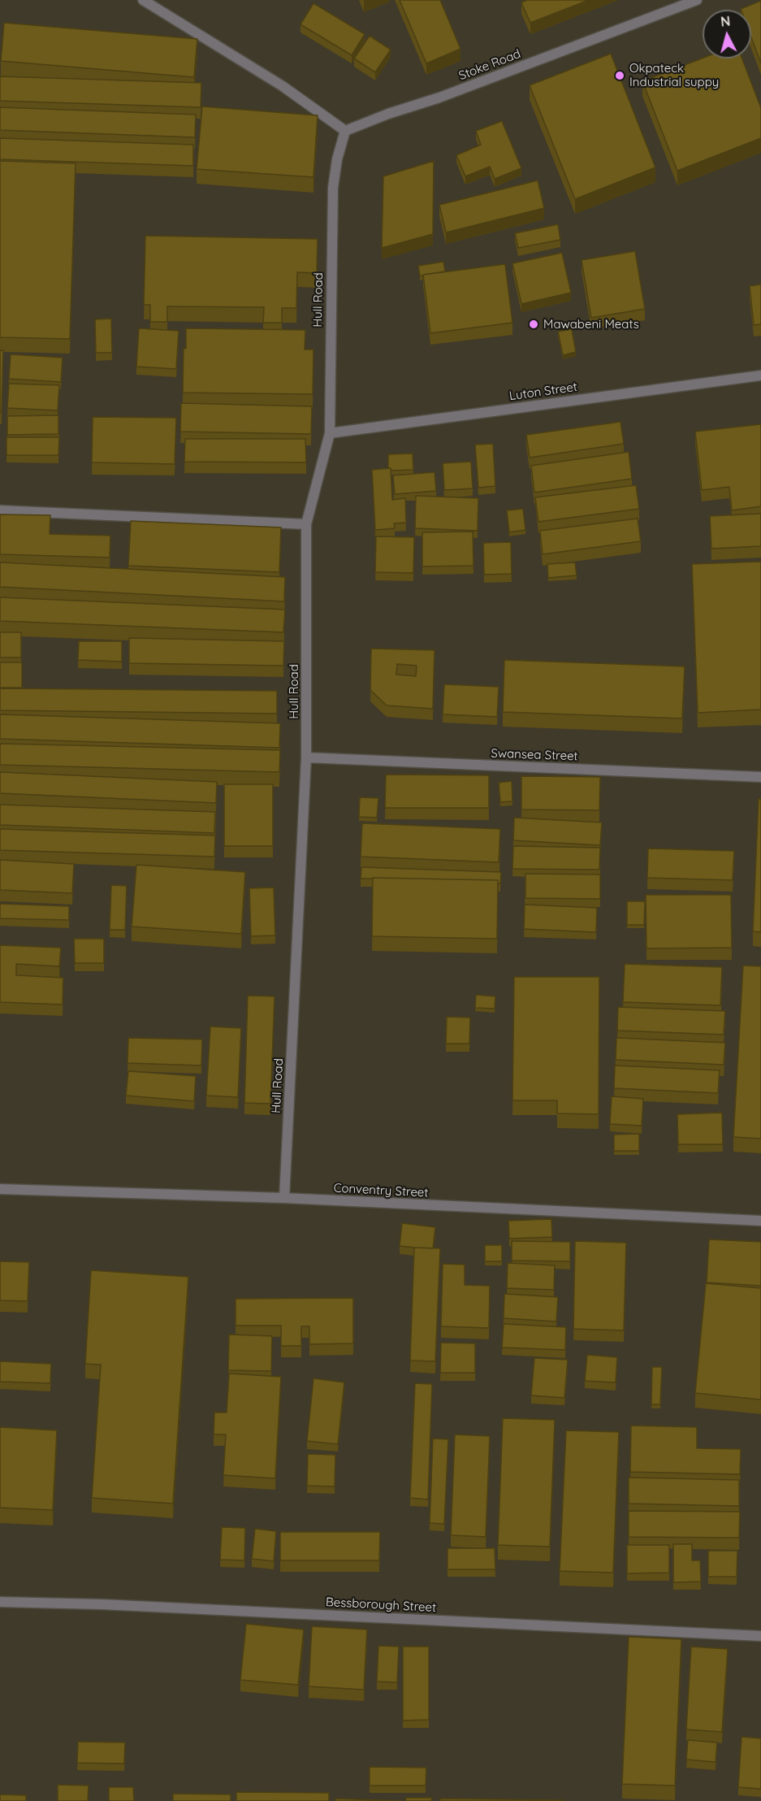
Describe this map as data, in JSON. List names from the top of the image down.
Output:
{
  "streets": {
    "street": [
      "Stoke Road",
      "Hull Road",
      "Luton Street",
      "Swansea Street",
      "Conventry Street",
      "Bessborough Street"
    ]
  },
  "crossings": [
    ["Stoke Road", "Hull Road"],
    ["Hull Road", "Luton Street"],
    ["Hull Road", "Swansea Street"],
    ["Hull Road", "Conventry Street"]
  ],
  "places": ["Okpateck Industrial suppy", "Mawabeni Meats"],
  "north": "top"
}
